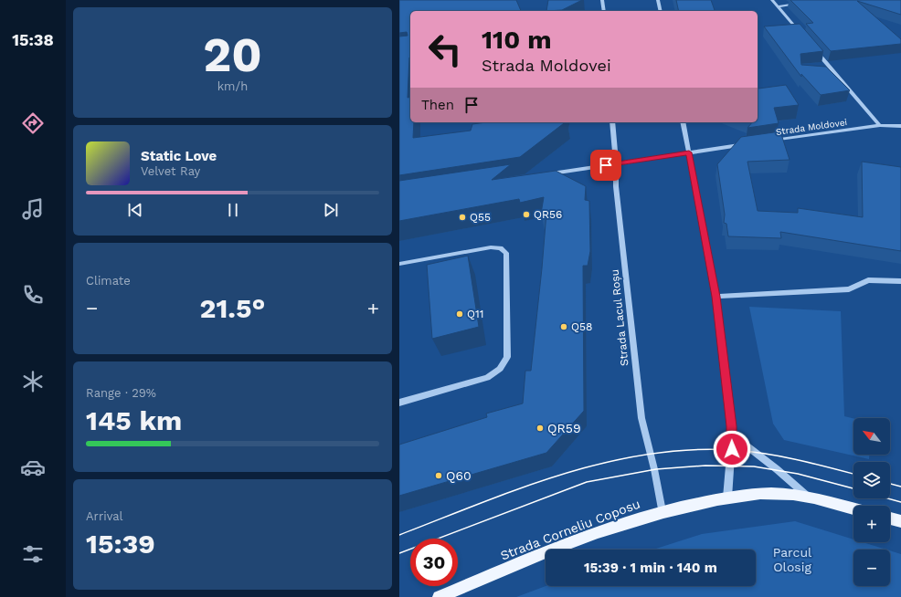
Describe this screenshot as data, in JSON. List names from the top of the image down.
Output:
{
  "streets": {
    "main road": ["Strada Corneliu Coposu"],
    "street": ["Strada Moldovei", "Strada Lacul Roșu"]
  },
  "crossings": [
    ["Strada Lacul Roșu", "Strada Corneliu Coposu"]
  ],
  "parks": ["Parcul Olosig"],
  "places": [
    "QR56",
    "Q55",
    "Q11",
    "Q58",
    "QR59",
    "Q60"
  ],
  "north": "top left",
  "page": {
    "tabs": "15:38",
    "tile": [
      ["20", "km/h"],
      "Climate",
      ["Range · 29%", "145 km"],
      ["Arrival", "15:39"]
    ],
    "turn": ["110 m", "Strada Moldovei"],
    "then": "Then",
    "song": ["Static Love", "Velvet Ray"],
    "heat": ["−", "21.5°", "+"],
    "map_buttons": ["+", "−"],
    "limit": "30",
    "trip": "15:39 · 1 min · 140 m"
  }
}
